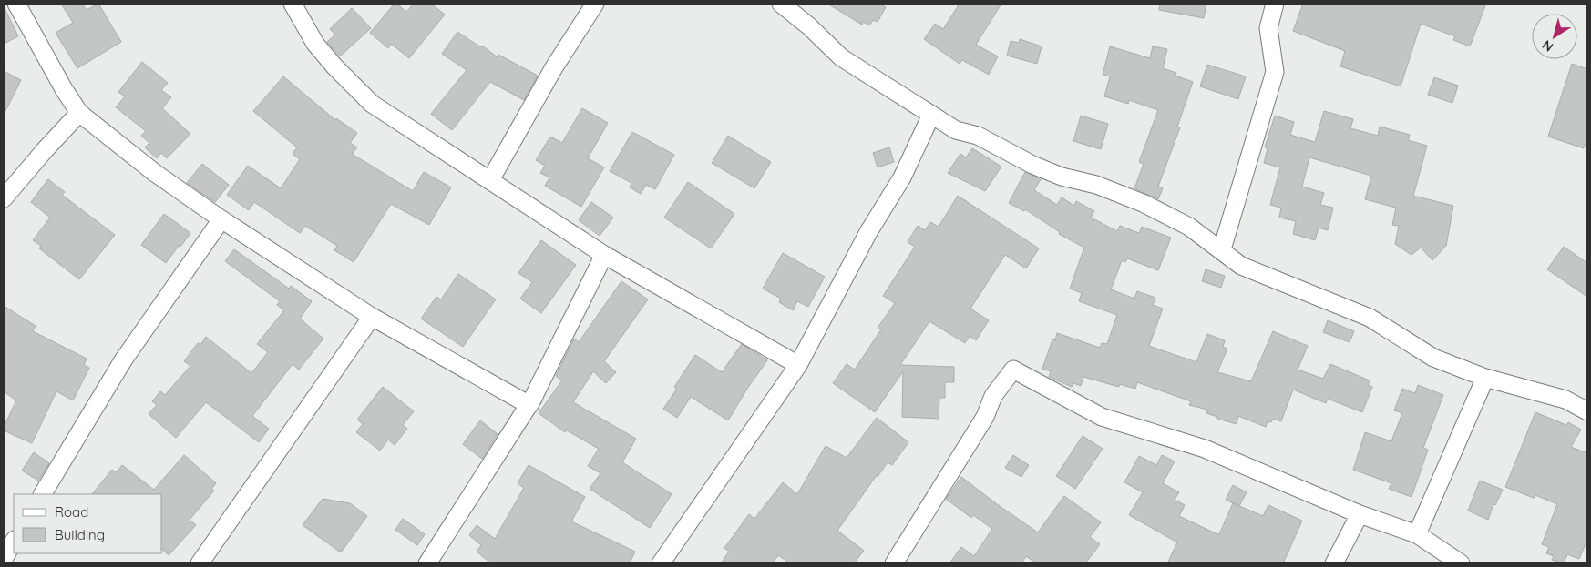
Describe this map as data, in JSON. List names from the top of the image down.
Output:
{
  "legend": ["Road", "Building"],
  "north": "bottom left"
}
